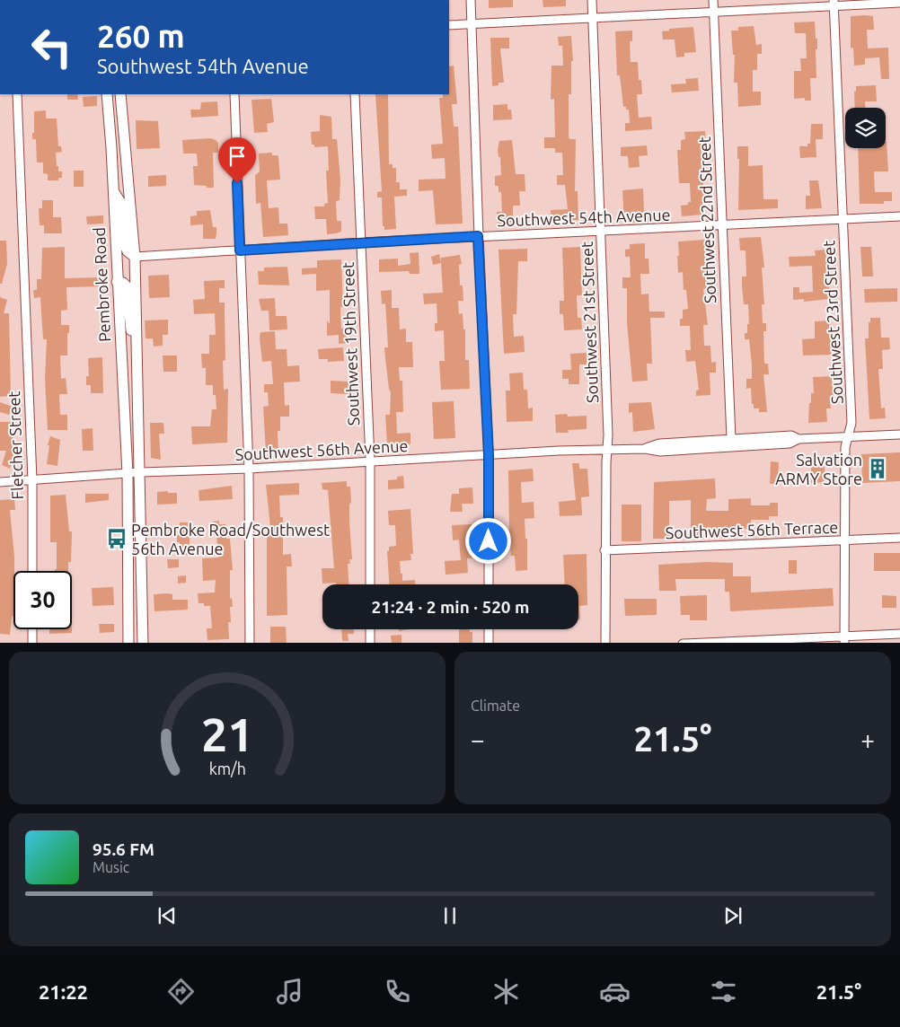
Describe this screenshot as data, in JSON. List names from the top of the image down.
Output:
{
  "streets": {
    "main road": ["Pembroke Road"],
    "street": [
      "Southwest 54th Avenue",
      "Southwest 22nd Street",
      "Southwest 21st Street",
      "Southwest 23rd Street",
      "Southwest 19th Street",
      "Fletcher Street",
      "Southwest 56th Avenue",
      "Southwest 56th Terrace"
    ]
  },
  "crossings": [
    ["Southwest 54th Avenue", "Southwest 22nd Street"],
    ["Southwest 54th Avenue", "Pembroke Road"],
    ["Southwest 54th Avenue", "Southwest 21st Street"],
    ["Southwest 54th Avenue", "Southwest 23rd Street"],
    ["Southwest 54th Avenue", "Southwest 19th Street"],
    ["Southwest 22nd Street", "Southwest 56th Avenue"],
    ["Pembroke Road", "Southwest 56th Avenue"],
    ["Southwest 21st Street", "Southwest 56th Avenue"],
    ["Southwest 21st Street", "Southwest 56th Terrace"],
    ["Southwest 23rd Street", "Southwest 56th Avenue"],
    ["Southwest 23rd Street", "Southwest 56th Terrace"],
    ["Southwest 19th Street", "Southwest 56th Avenue"],
    ["Fletcher Street", "Southwest 56th Avenue"]
  ],
  "places": {
    "building": ["Salvation ARMY Store"],
    "bus stop": ["Pembroke Road/Southwest 56th Avenue"]
  },
  "page": {
    "turn": ["260 m", "Southwest 54th Avenue"],
    "limit": "30",
    "trip": "21:24 · 2 min · 520 m",
    "tile": "Climate",
    "heat": ["−", "21.5°", "+"],
    "song": ["95.6 FM", "Music"],
    "tabs": ["21:22", "21.5°"],
    "gauge": ["21", "km/h"]
  }
}
